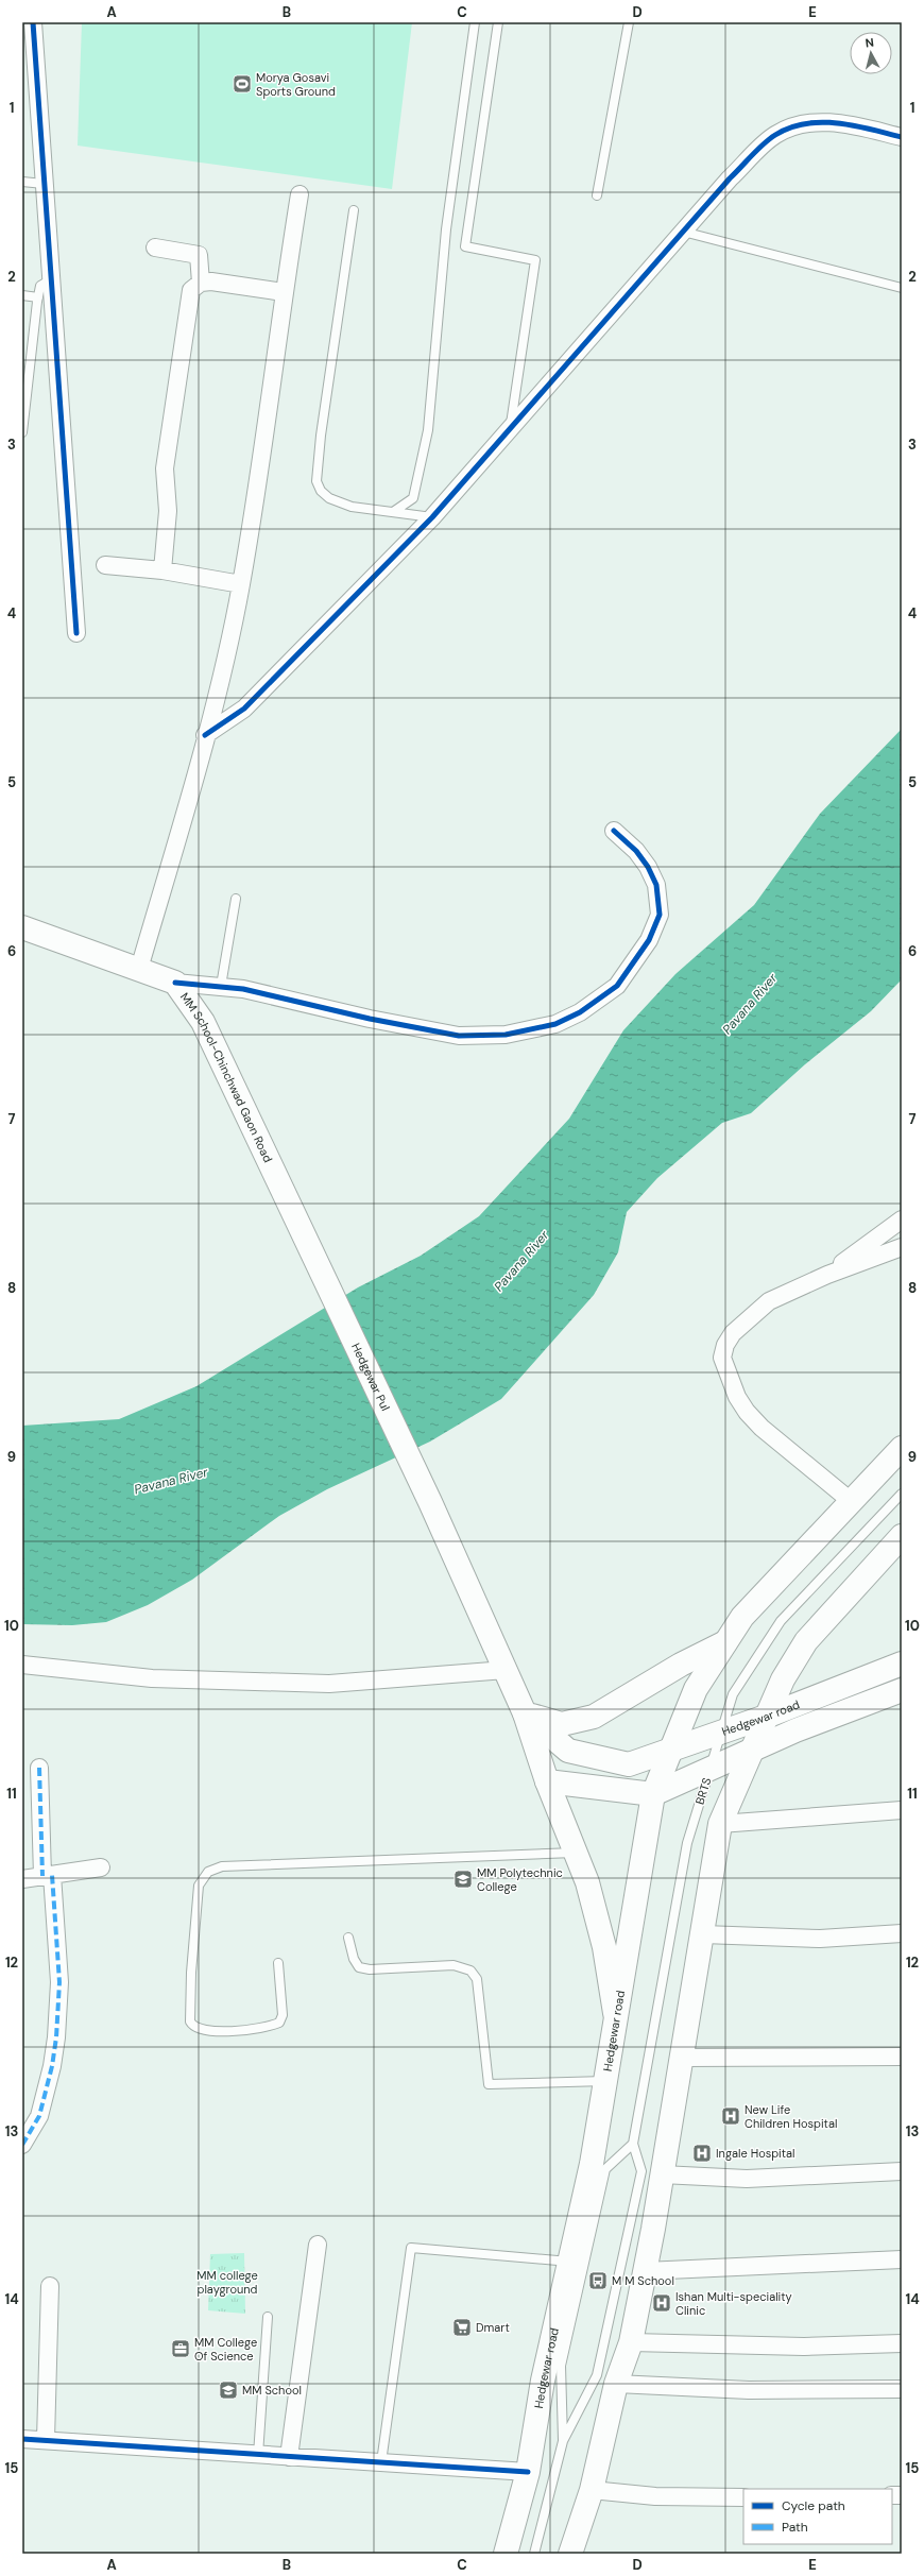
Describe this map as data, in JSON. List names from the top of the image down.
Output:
{
  "streets": {
    "main road": ["MM School-Chinchwad Gaon Road", "Hedgewar Pul", "Hedgewar road"],
    "lane": ["BRTS"]
  },
  "crossings": [
    ["MM School-Chinchwad Gaon Road", "Hedgewar Pul"],
    ["Hedgewar Pul", "Hedgewar road"],
    ["Hedgewar road", "BRTS"]
  ],
  "water": ["Pavana River"],
  "parks": ["MM college playground"],
  "places": {
    "sports": ["Morya Gosavi Sports Ground"],
    "school or university": ["MM Polytechnic College", "MM School"],
    "hospital": ["New Life Children Hospital", "Ingale Hospital", "Ishan Multi-speciality Clinic"],
    "bus stop": ["M M School"],
    "supermarket": ["Dmart"],
    "office": ["MM College Of Science"]
  },
  "legend": ["Cycle path", "Path"],
  "north": "top",
  "grid": {
    "columns": [
      "A",
      "B",
      "C",
      "D",
      "E"
    ],
    "rows": [
      "1",
      "2",
      "3",
      "4",
      "5",
      "6",
      "7",
      "8",
      "9",
      "10",
      "11",
      "12",
      "13",
      "14",
      "15"
    ]
  }
}
